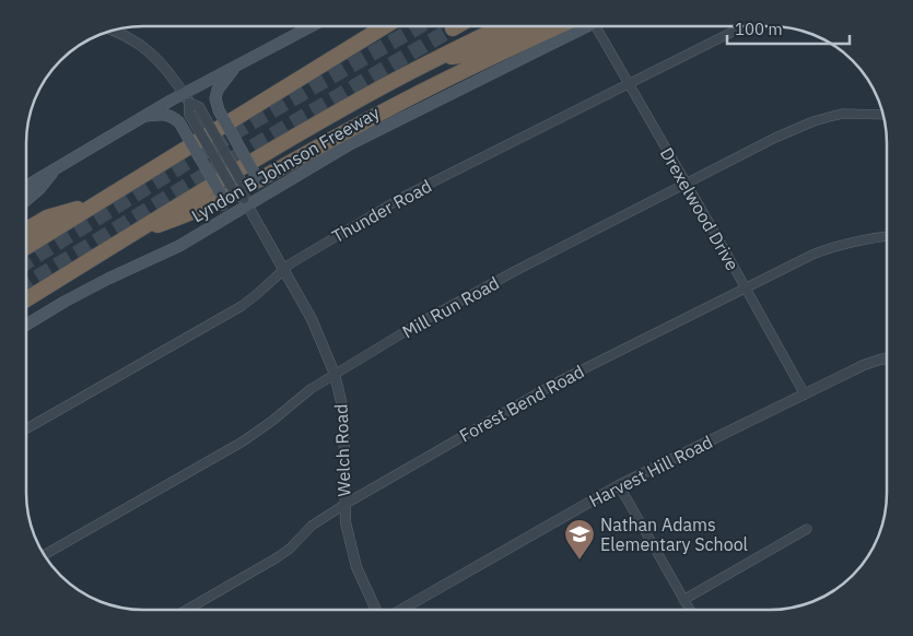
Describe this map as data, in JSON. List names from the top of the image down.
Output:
{
  "streets": {
    "highway": ["Lyndon B Johnson Freeway"],
    "street": [
      "Drexelwood Drive",
      "Thunder Road",
      "Mill Run Road",
      "Forest Bend Road",
      "Welch Road",
      "Harvest Hill Road"
    ]
  },
  "crossings": [
    ["Lyndon B Johnson Freeway", "Welch Road"],
    ["Drexelwood Drive", "Thunder Road"],
    ["Drexelwood Drive", "Mill Run Road"],
    ["Drexelwood Drive", "Forest Bend Road"],
    ["Drexelwood Drive", "Harvest Hill Road"],
    ["Thunder Road", "Welch Road"],
    ["Mill Run Road", "Welch Road"],
    ["Forest Bend Road", "Welch Road"]
  ],
  "places": {
    "school or university": ["Nathan Adams Elementary School"]
  },
  "scale_bar": "100 m"
}
